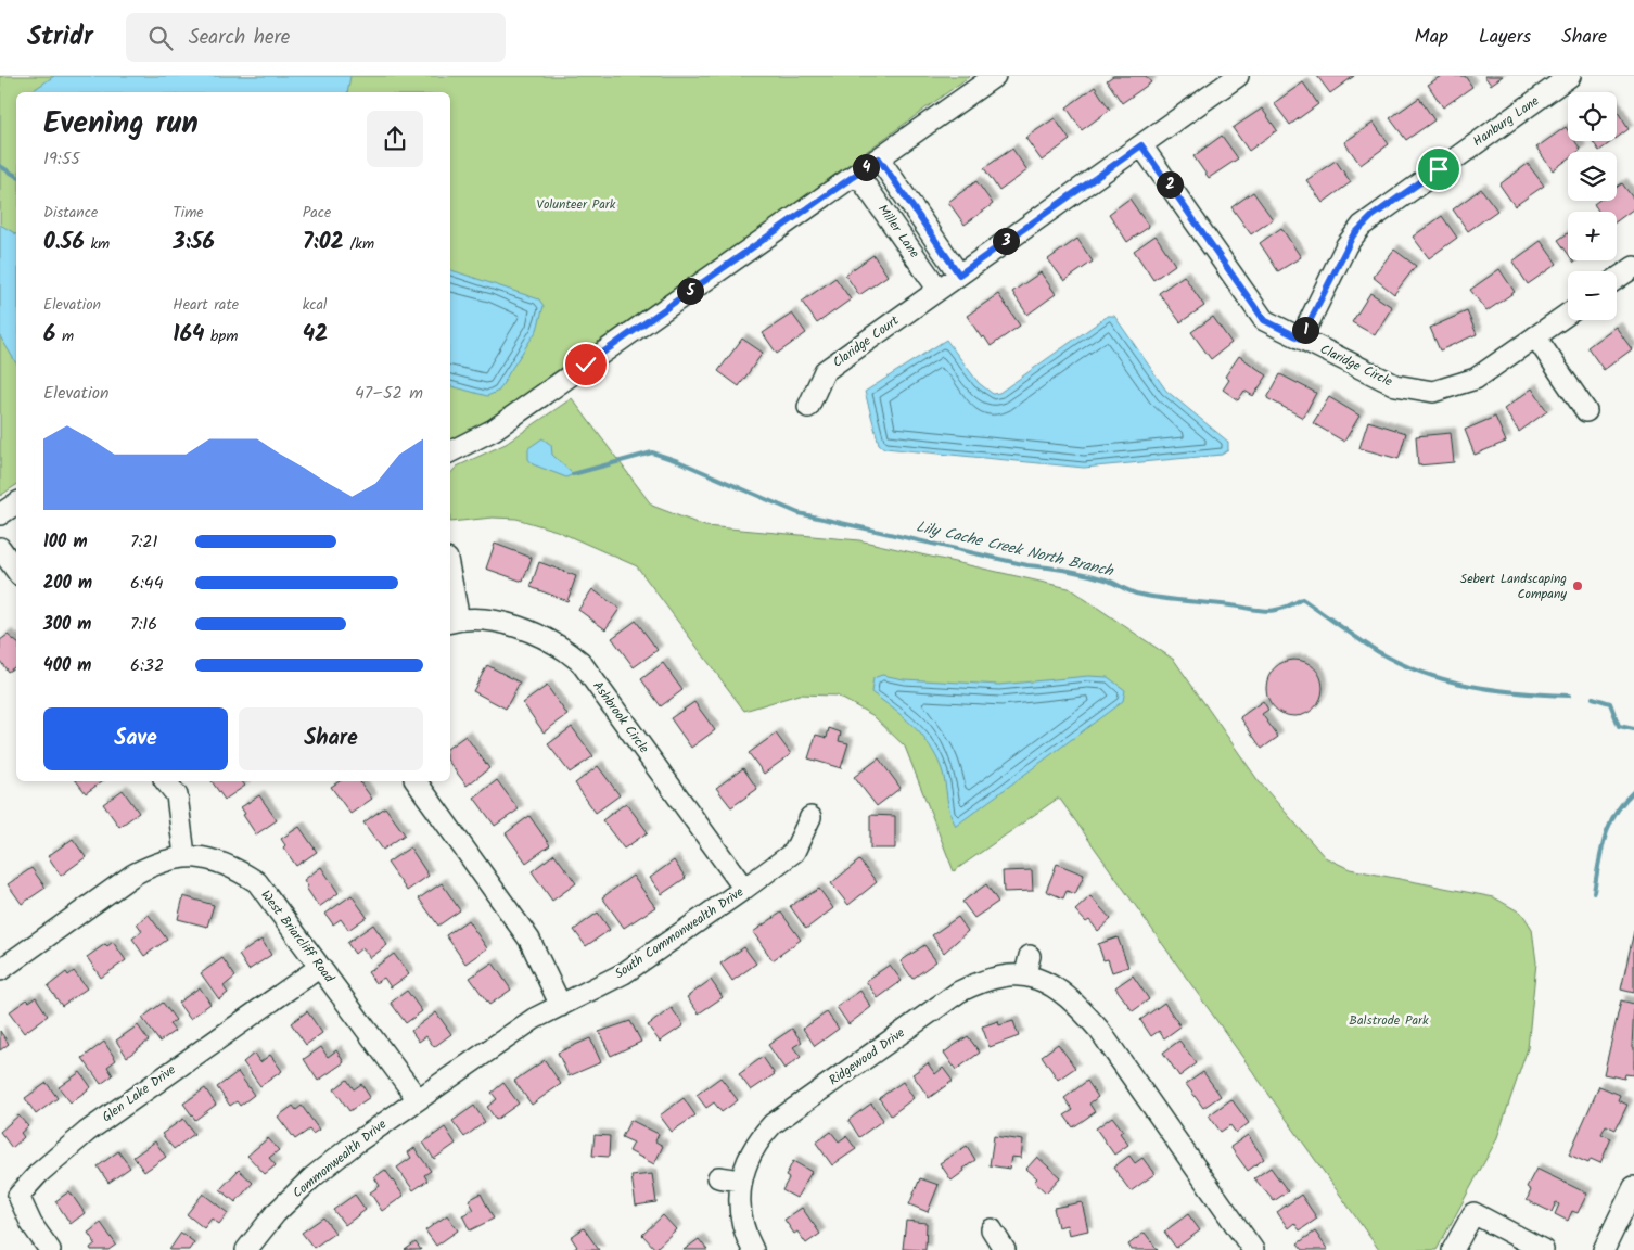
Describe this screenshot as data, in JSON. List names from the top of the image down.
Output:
{
  "streets": {
    "street": [
      "Hanburg Lane",
      "Miller Lane",
      "Claridge Court",
      "Claridge Circle",
      "Ashbrook Circle",
      "South Commonwealth Drive",
      "West Briarcliff Road",
      "Ridgewood Drive",
      "Glen Lake Drive",
      "Commonwealth Drive"
    ]
  },
  "crossings": [
    ["Hanburg Lane", "Claridge Circle"],
    ["Miller Lane", "Claridge Court"],
    ["Ashbrook Circle", "South Commonwealth Drive"],
    ["South Commonwealth Drive", "West Briarcliff Road"],
    ["South Commonwealth Drive", "Commonwealth Drive"],
    ["West Briarcliff Road", "Glen Lake Drive"],
    ["West Briarcliff Road", "Commonwealth Drive"]
  ],
  "water": ["Lily Cache Creek North Branch"],
  "parks": ["Volunteer Park", "Balstrode Park"],
  "places": ["Sebert Landscaping Company"],
  "page": {
    "header": "Stridr",
    "search": "Search here",
    "nav": ["Map", "Layers", "Share"],
    "map_buttons": ["+", "−"],
    "heading": ["Evening run", "19:55"],
    "pins": [
      "4",
      "2",
      "3",
      "5",
      "1"
    ],
    "stats": [
      ["Distance", "0.56 km"],
      ["Time", "3:56"],
      ["Pace", "7:02 /km"],
      ["Elevation", "6 m"],
      ["Heart rate", "164 bpm"],
      ["kcal", "42"]
    ],
    "chart": ["Elevation", "47–52 m"],
    "list": [
      {
        "name": "100 m",
        "note": "7:21"
      },
      {
        "name": "200 m",
        "note": "6:44"
      },
      {
        "name": "300 m",
        "note": "7:16"
      },
      {
        "name": "400 m",
        "note": "6:32"
      }
    ],
    "buttons": ["Save", "Share"]
  }
}
